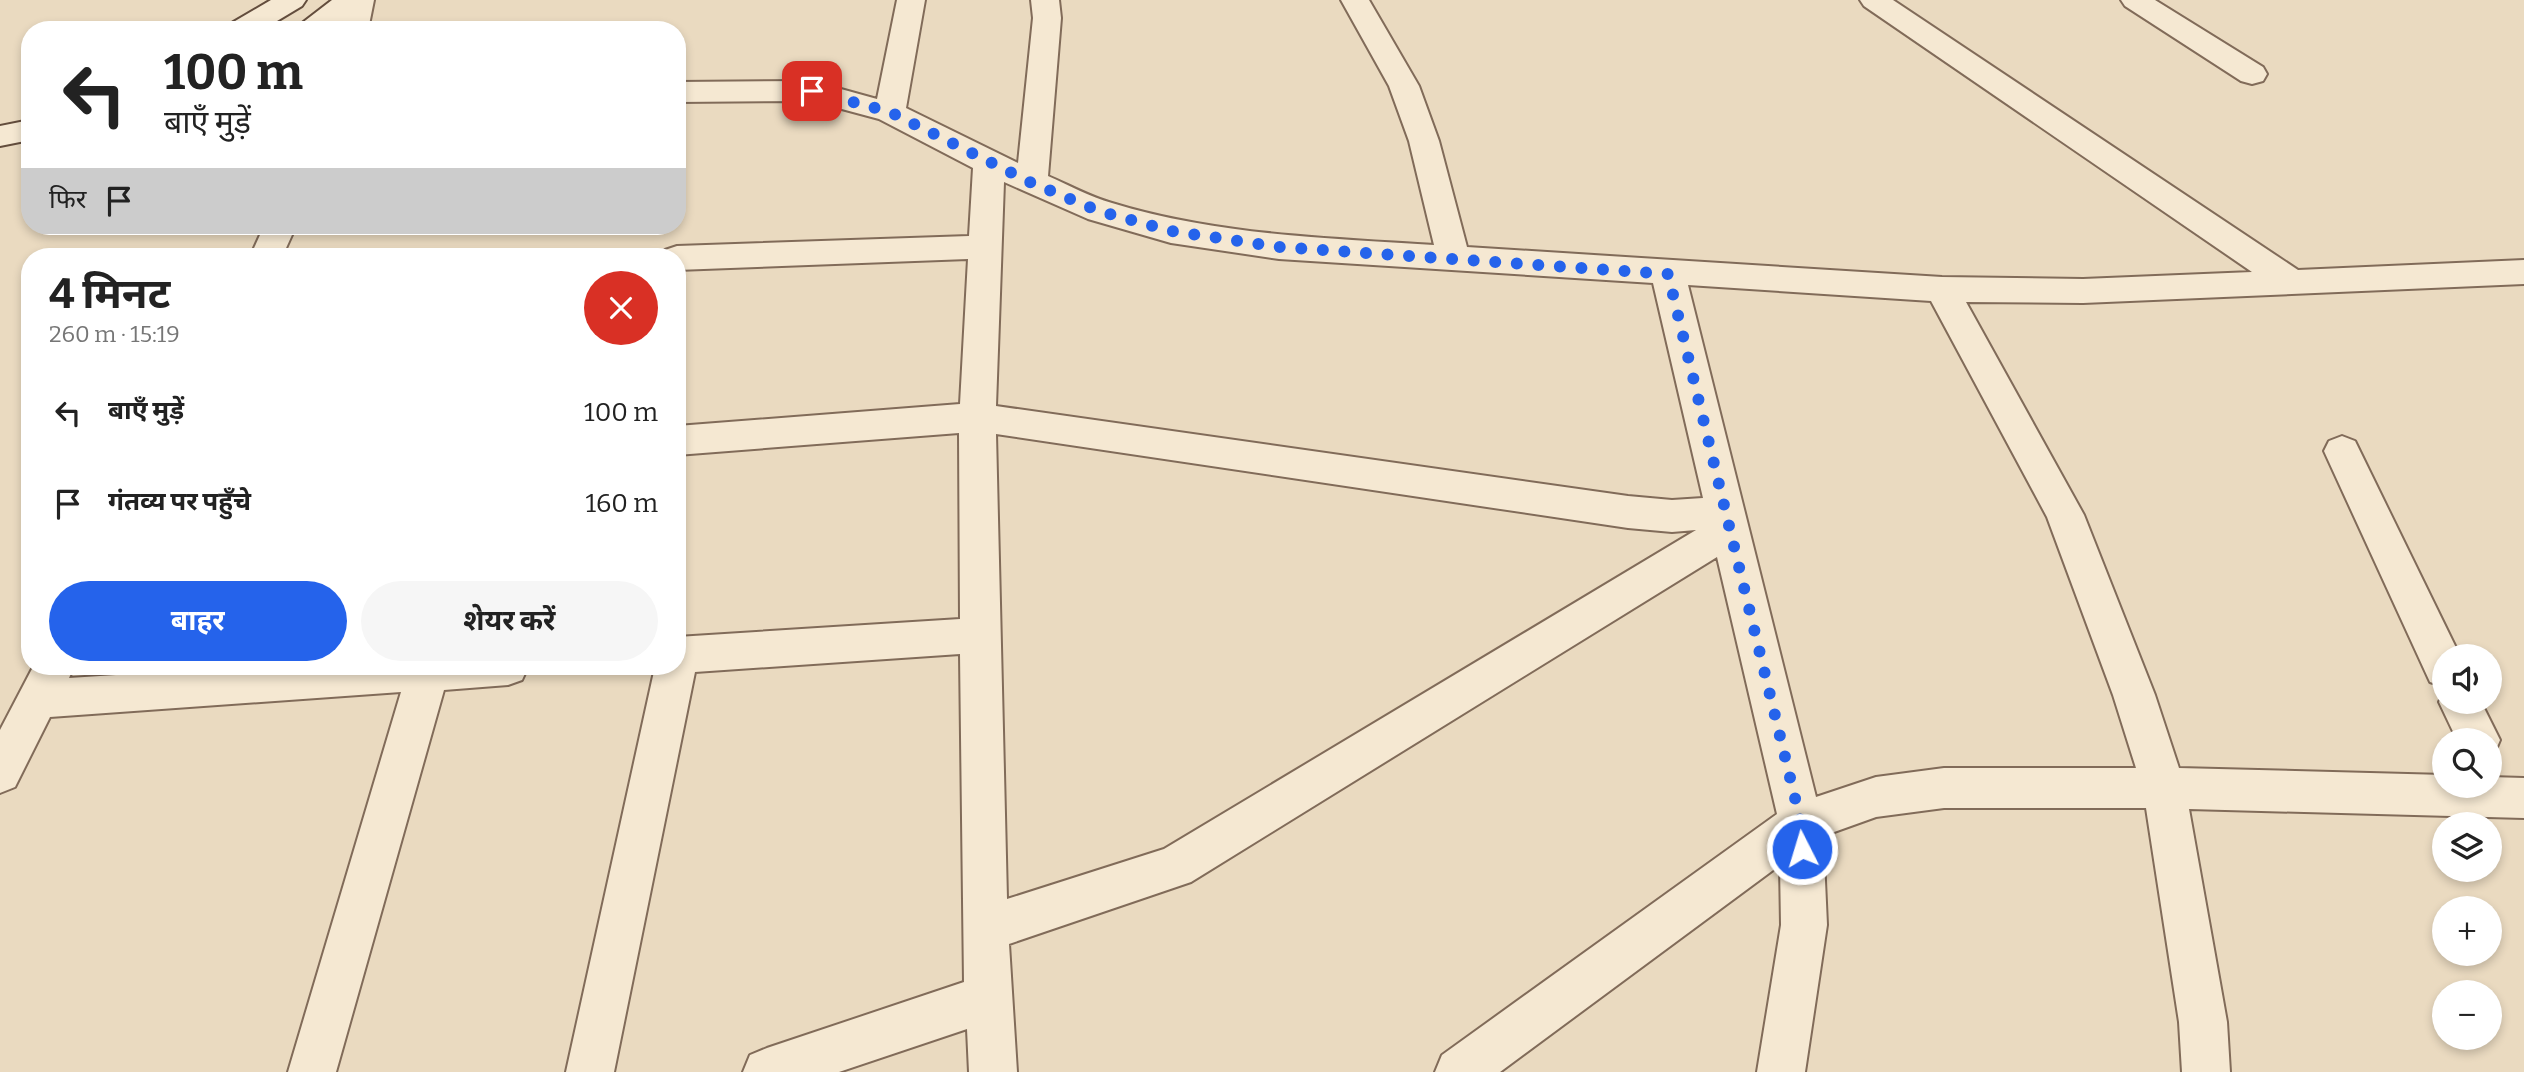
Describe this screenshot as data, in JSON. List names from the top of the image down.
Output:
{
  "page": {
    "turn": ["100 m", "बाएँ मुड़ें"],
    "then": "फिर",
    "heading": ["4 मिनट", "260 m · 15:19"],
    "list": [
      {
        "name": "बाएँ मुड़ें",
        "value": "100 m"
      },
      {
        "name": "गंतव्य पर पहुँचे",
        "value": "160 m"
      }
    ],
    "buttons": ["बाहर", "शेयर करें"],
    "map_buttons": ["+", "−"]
  }
}
